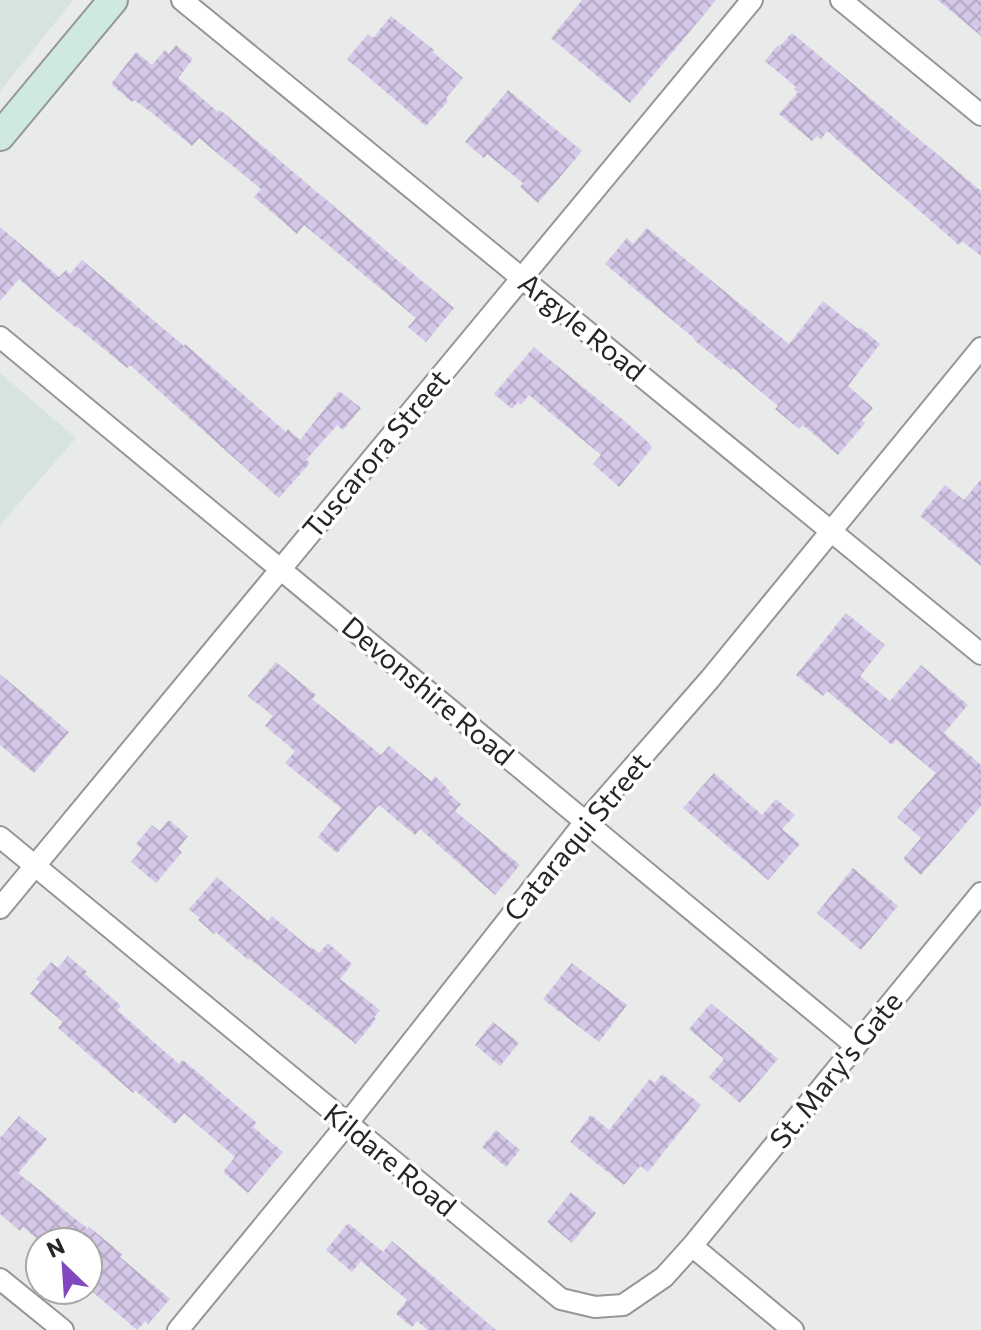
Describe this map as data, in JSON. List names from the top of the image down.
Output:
{
  "streets": {
    "street": [
      "Argyle Road",
      "Tuscarora Street",
      "Devonshire Road",
      "Cataraqui Street",
      "St. Mary's Gate",
      "Kildare Road"
    ]
  },
  "crossings": [
    ["Argyle Road", "Tuscarora Street"],
    ["Argyle Road", "Cataraqui Street"],
    ["Tuscarora Street", "Devonshire Road"],
    ["Tuscarora Street", "Kildare Road"],
    ["Devonshire Road", "Cataraqui Street"],
    ["Devonshire Road", "St. Mary's Gate"],
    ["Cataraqui Street", "Kildare Road"],
    ["St. Mary's Gate", "Kildare Road"]
  ],
  "north": "top left"
}
